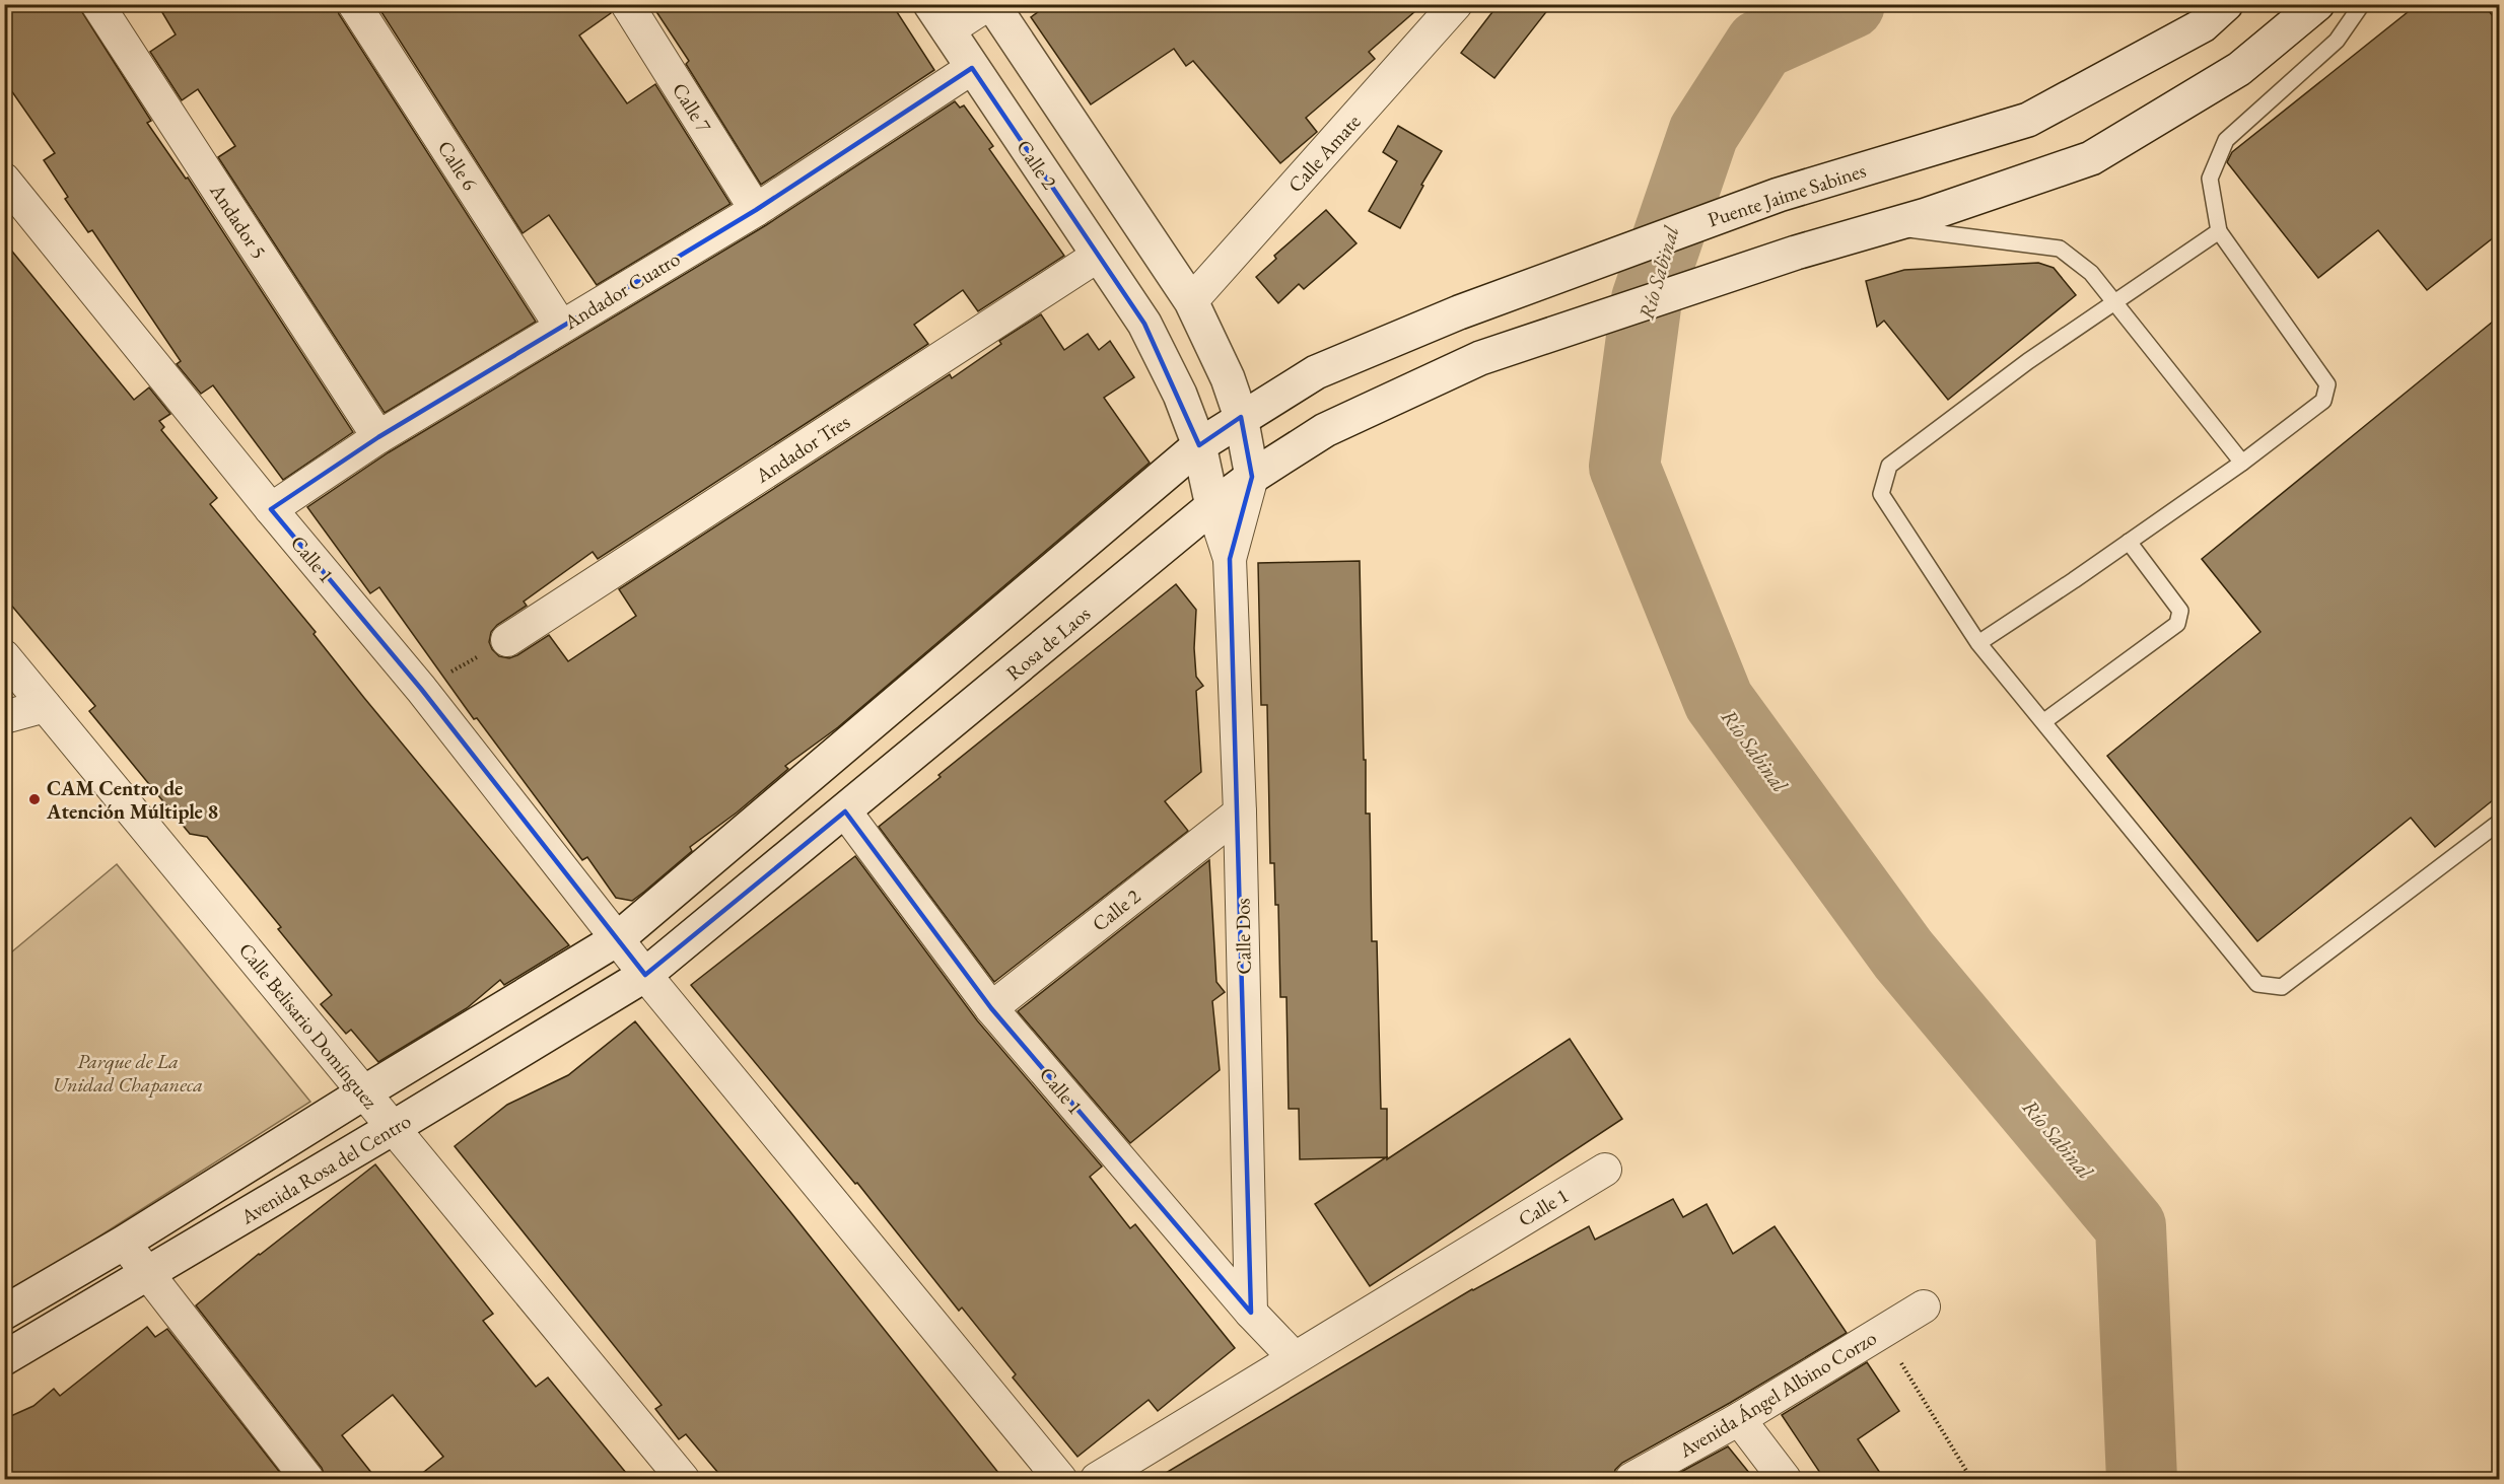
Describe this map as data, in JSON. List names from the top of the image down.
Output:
{
  "streets": {
    "main road": [
      "Calle 2",
      "Puente Jaime Sabines",
      "Rosa de Laos",
      "Avenida Rosa del Centro"
    ],
    "street": [
      "Calle 7",
      "Calle Amate",
      "Calle 6",
      "Andador 5",
      "Andador Cuatro",
      "Andador Tres",
      "Calle 1",
      "Calle Dos",
      "Calle Belisario Domínguez",
      "Avenida Ángel Albino Corzo"
    ]
  },
  "crossings": [
    ["Calle 7", "Andador Cuatro"],
    ["Calle 2", "Puente Jaime Sabines"],
    ["Calle 2", "Andador Cuatro"],
    ["Calle 2", "Andador Tres"],
    ["Calle 2", "Calle 1"],
    ["Calle 2", "Rosa de Laos"],
    ["Calle 2", "Calle Dos"],
    ["Calle 6", "Andador Cuatro"],
    ["Andador 5", "Andador Cuatro"],
    ["Andador Cuatro", "Calle 1"],
    ["Calle 1", "Rosa de Laos"],
    ["Calle 1", "Calle Dos"],
    ["Calle 1", "Avenida Rosa del Centro"],
    ["Rosa de Laos", "Calle Dos"],
    ["Rosa de Laos", "Avenida Rosa del Centro"],
    ["Calle Belisario Domínguez", "Avenida Rosa del Centro"]
  ],
  "water": ["Río Sabinal"],
  "parks": ["Parque de La Unidad Chapaneca"],
  "places": ["CAM Centro de Atención Múltiple 8"]
}
